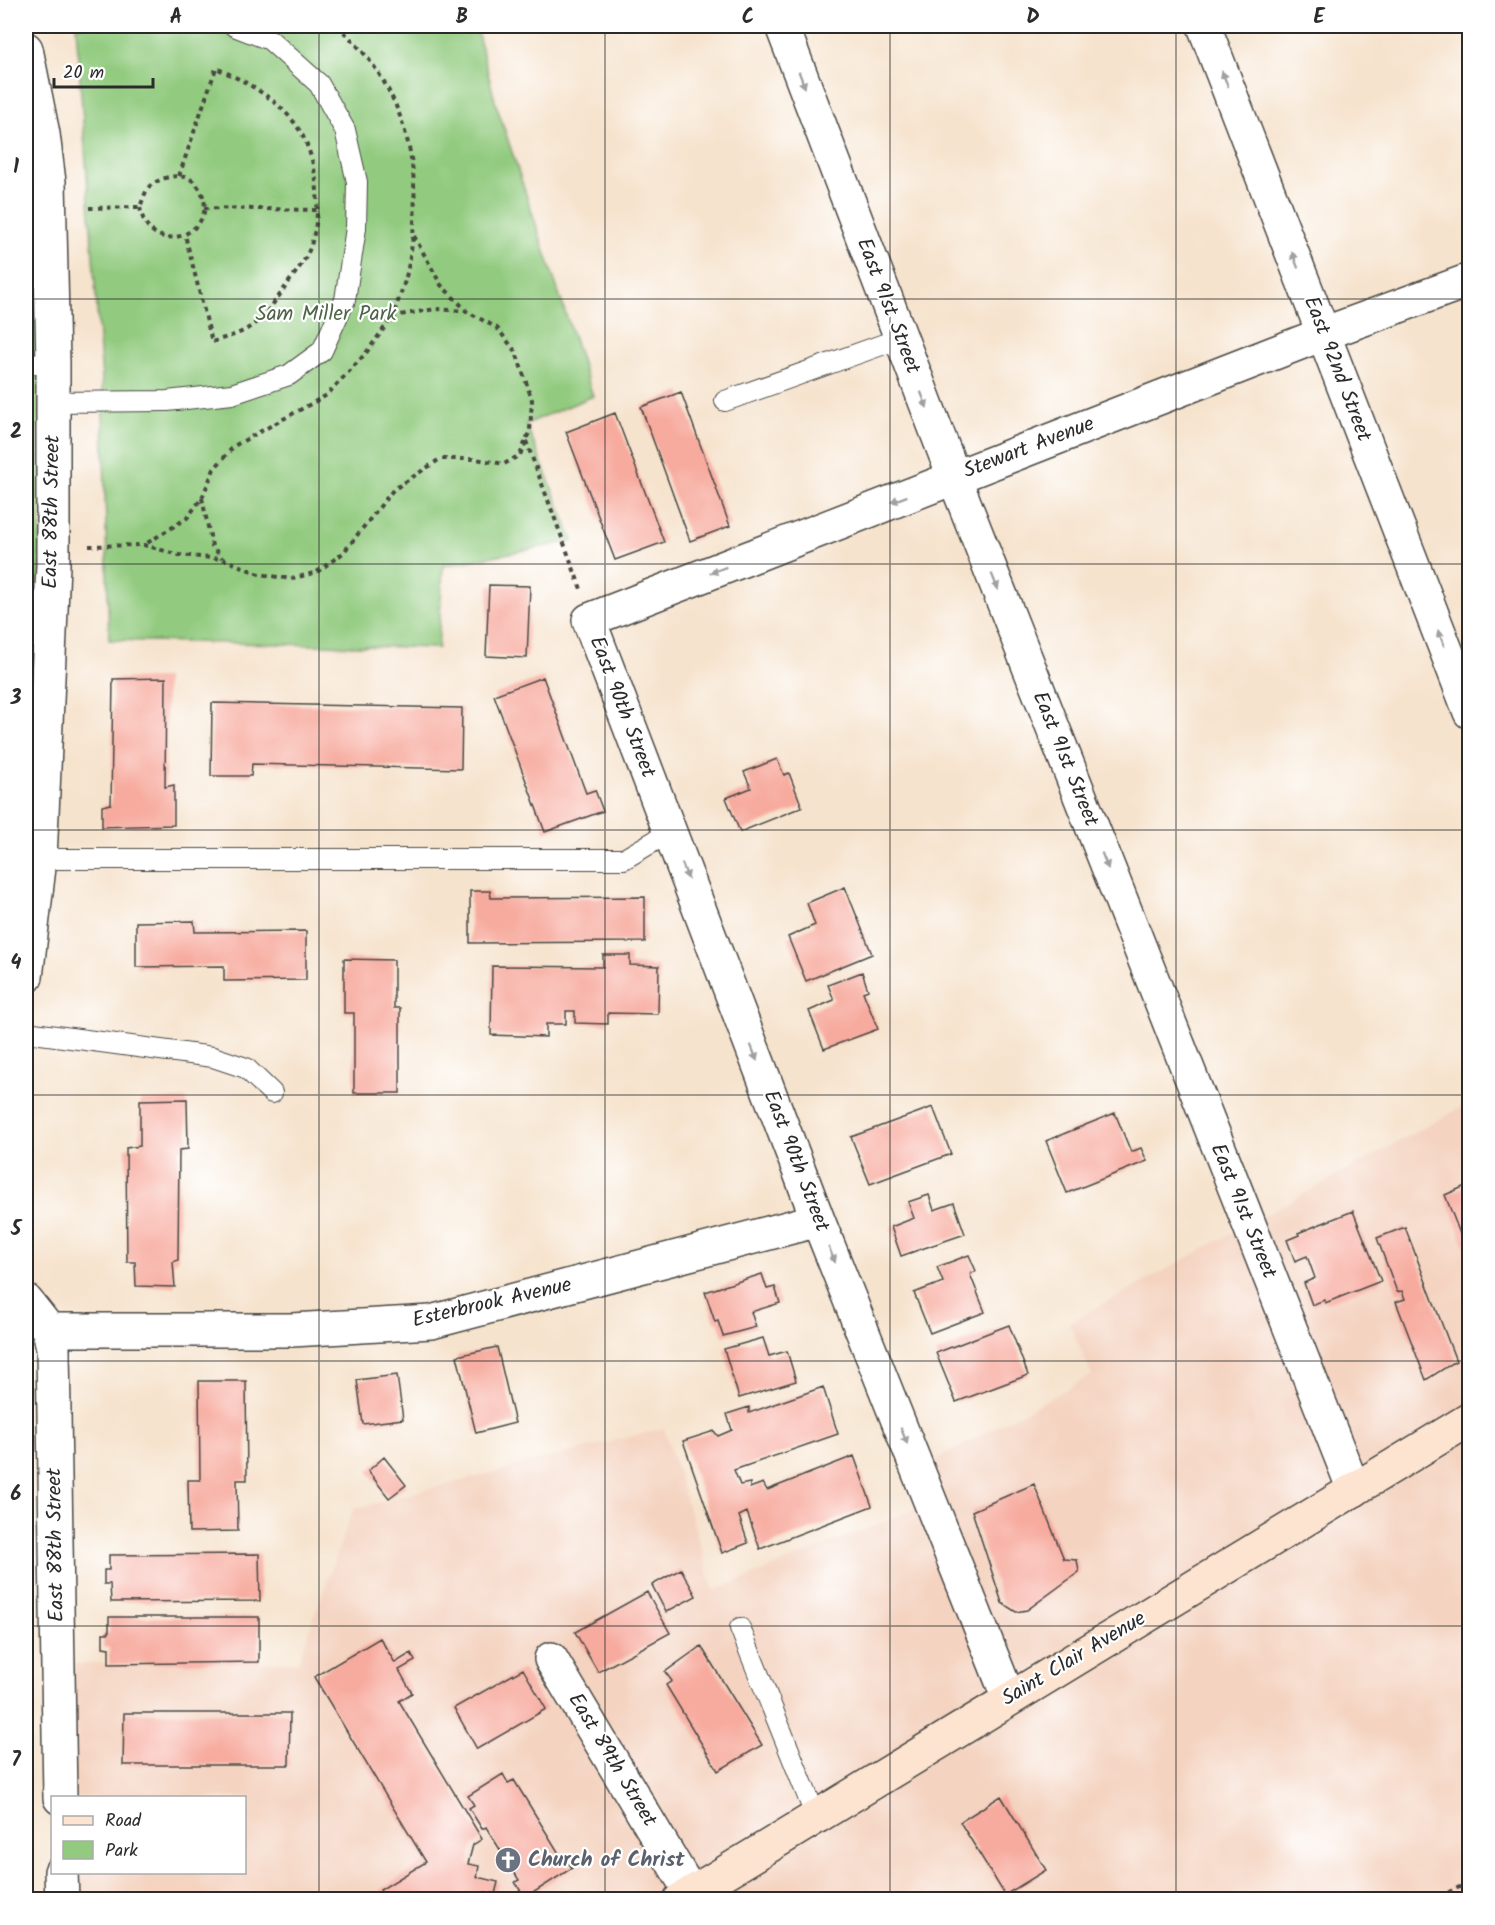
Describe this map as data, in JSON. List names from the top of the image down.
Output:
{
  "streets": {
    "main road": ["Saint Clair Avenue"],
    "street": [
      "East 91st Street",
      "East 92nd Street",
      "Stewart Avenue",
      "East 88th Street",
      "East 90th Street",
      "Esterbrook Avenue",
      "East 89th Street"
    ]
  },
  "crossings": [
    ["East 91st Street", "Stewart Avenue"],
    ["East 91st Street", "Saint Clair Avenue"],
    ["East 92nd Street", "Stewart Avenue"],
    ["Stewart Avenue", "East 90th Street"],
    ["East 88th Street", "Esterbrook Avenue"],
    ["East 90th Street", "Esterbrook Avenue"],
    ["East 90th Street", "Saint Clair Avenue"],
    ["Saint Clair Avenue", "East 89th Street"]
  ],
  "one_way": [
    "East 91st Street",
    "East 92nd Street",
    "Stewart Avenue",
    "East 90th Street"
  ],
  "parks": ["Sam Miller Park"],
  "places": {
    "church": ["Church of Christ"]
  },
  "legend": ["Road", "Park"],
  "scale_bar": "20 m",
  "grid": {
    "columns": [
      "A",
      "B",
      "C",
      "D",
      "E"
    ],
    "rows": [
      "1",
      "2",
      "3",
      "4",
      "5",
      "6",
      "7"
    ]
  }
}
